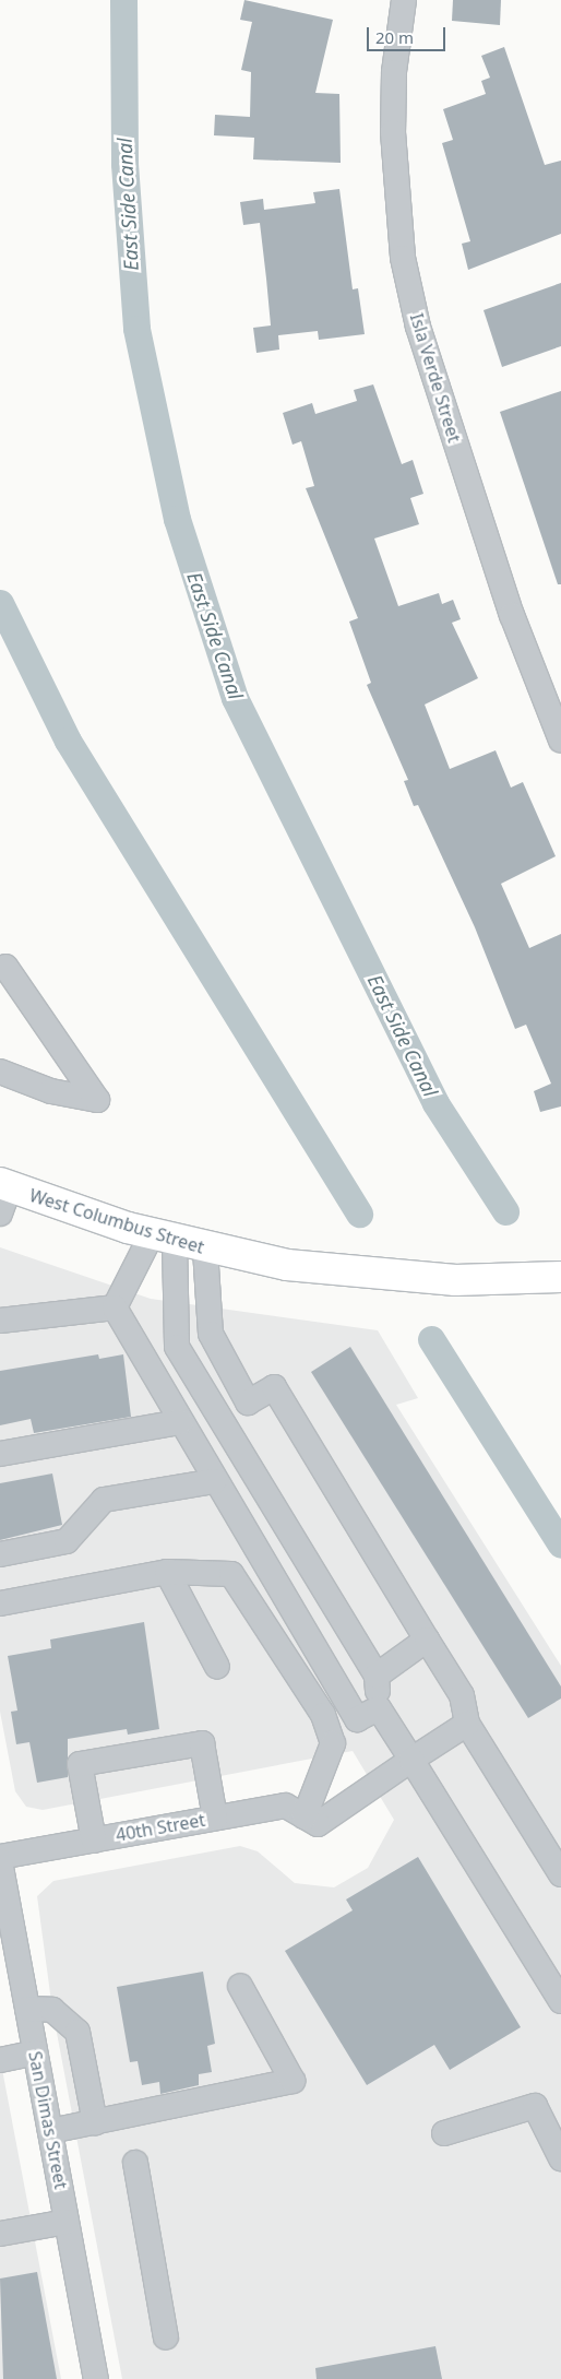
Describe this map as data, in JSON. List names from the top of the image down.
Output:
{
  "streets": {
    "main road": ["West Columbus Street"],
    "street": ["Isla Verde Street", "40th Street", "San Dimas Street"]
  },
  "water": ["East Side Canal"],
  "scale_bar": "20 m"
}
